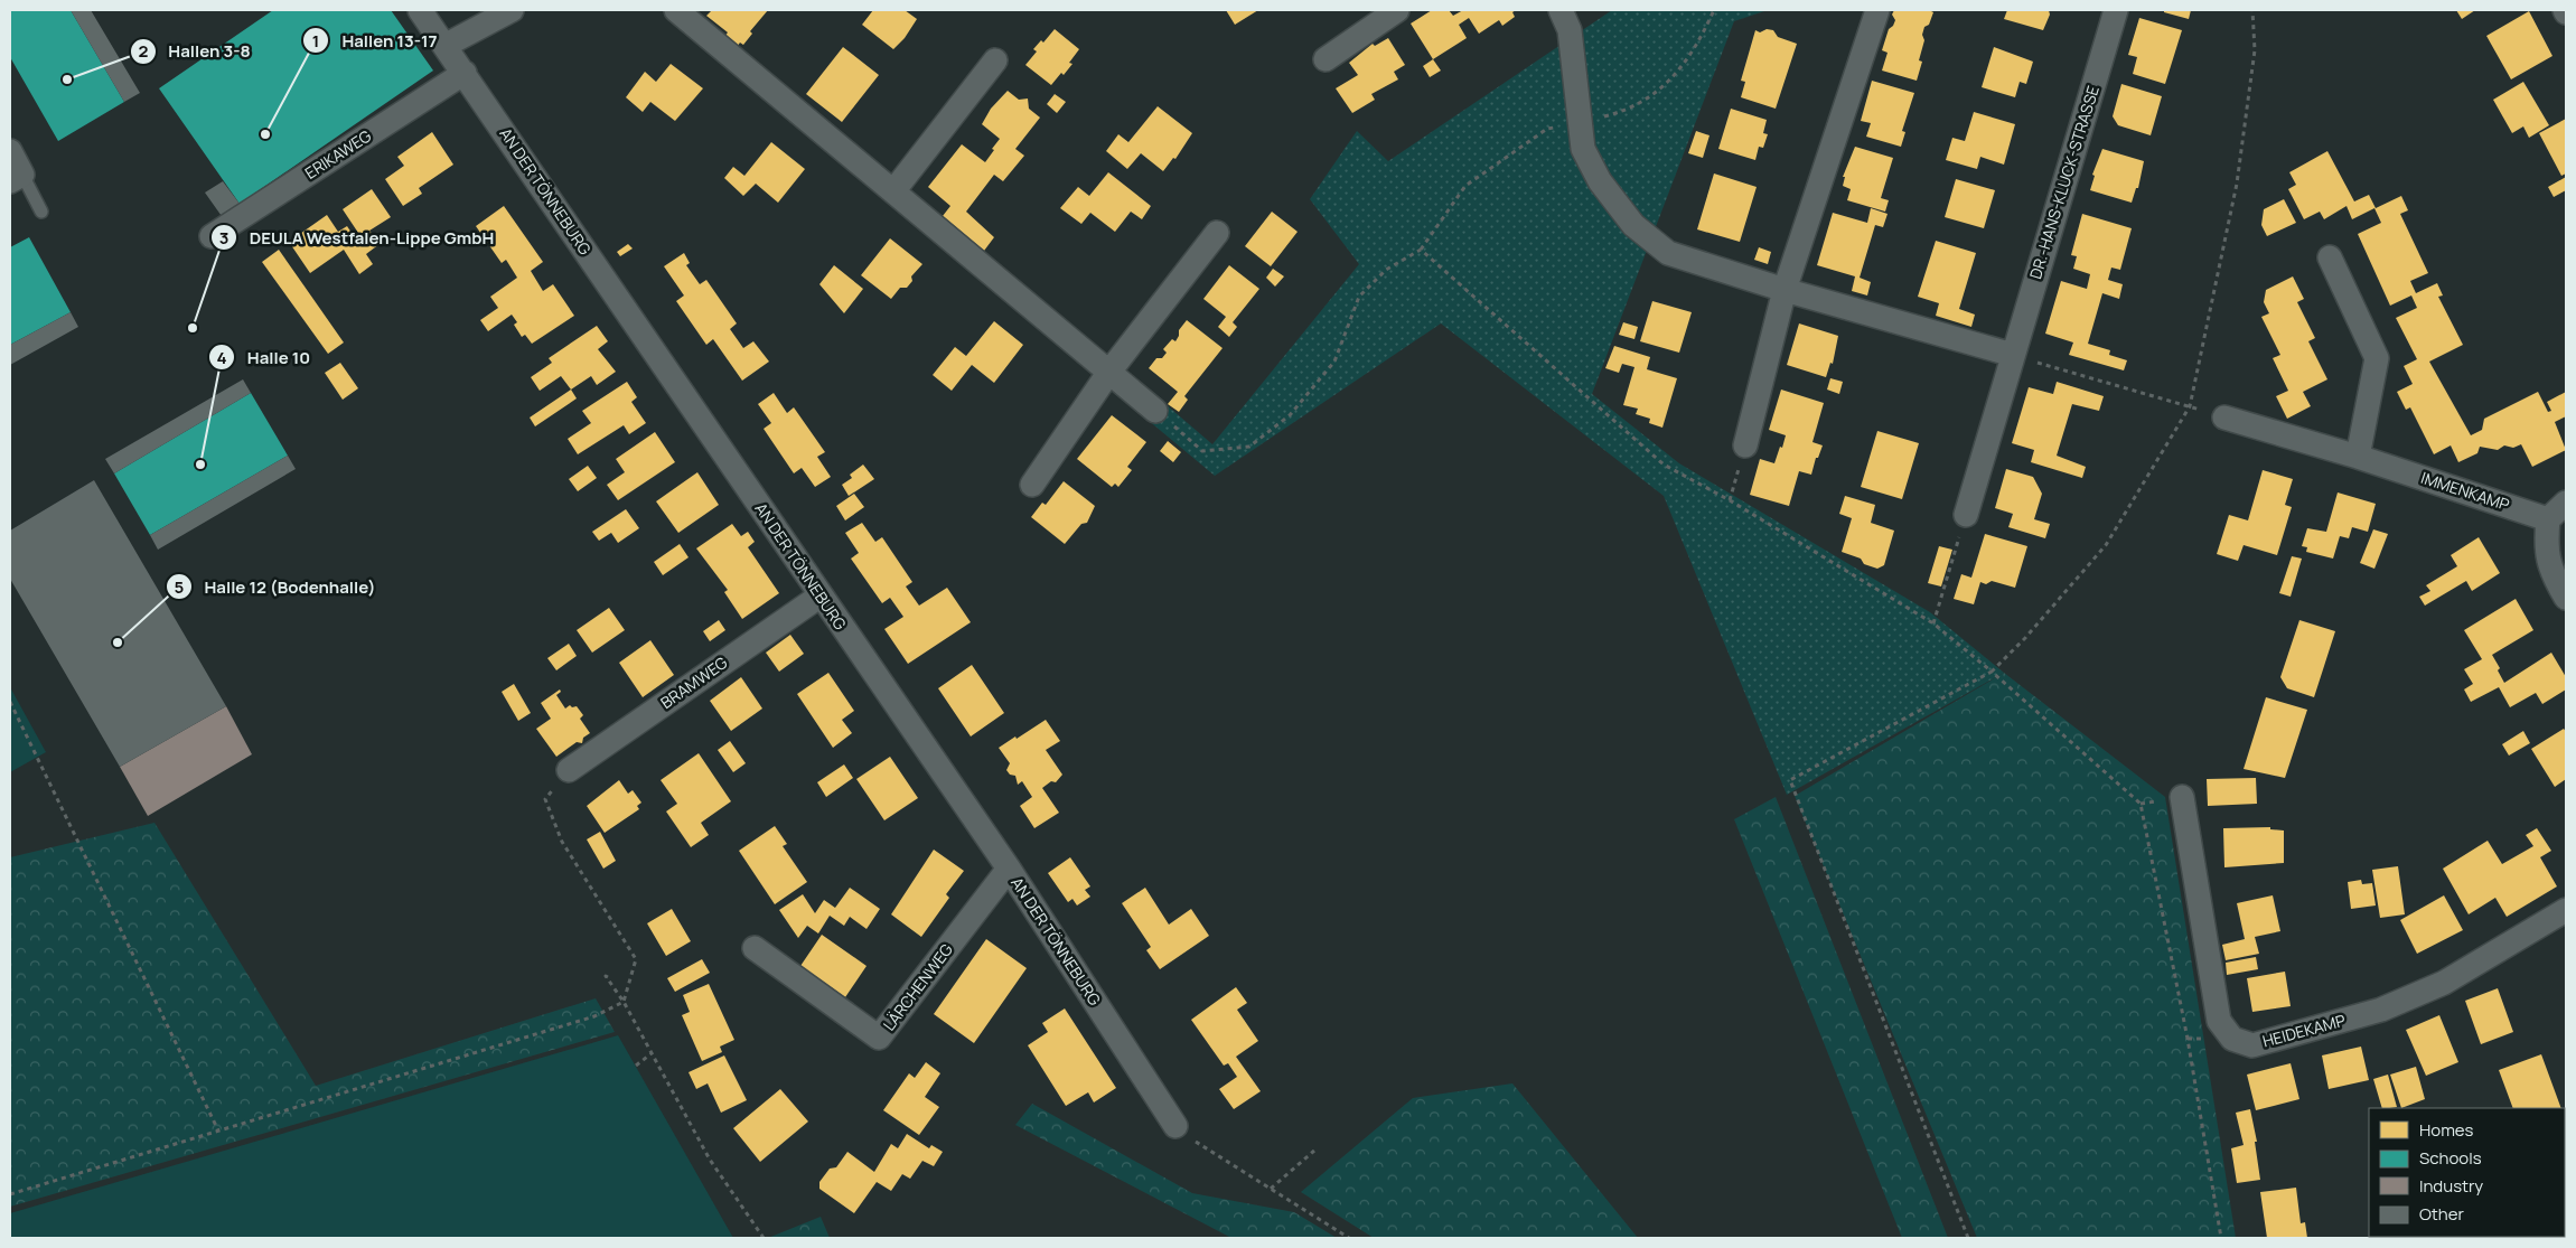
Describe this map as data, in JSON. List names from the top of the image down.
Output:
{
  "streets": {
    "street": [
      "ERIKAWEG",
      "DR.-HANS-KLUCK-STRASSE",
      "AN DER TÖNNEBURG",
      "IMMENKAMP",
      "BRAMWEG",
      "LÄRCHENWEG",
      "HEIDEKAMP"
    ]
  },
  "crossings": [
    ["ERIKAWEG", "AN DER TÖNNEBURG"],
    ["AN DER TÖNNEBURG", "BRAMWEG"],
    ["AN DER TÖNNEBURG", "LÄRCHENWEG"]
  ],
  "places": [
    "Hallen 3-8",
    "Hallen 13-17",
    "DEULA Westfalen-Lippe GmbH",
    "Halle 10",
    "Halle 12 (Bodenhalle)"
  ],
  "legend": [
    "Homes",
    "Schools",
    "Industry",
    "Other"
  ]
}
